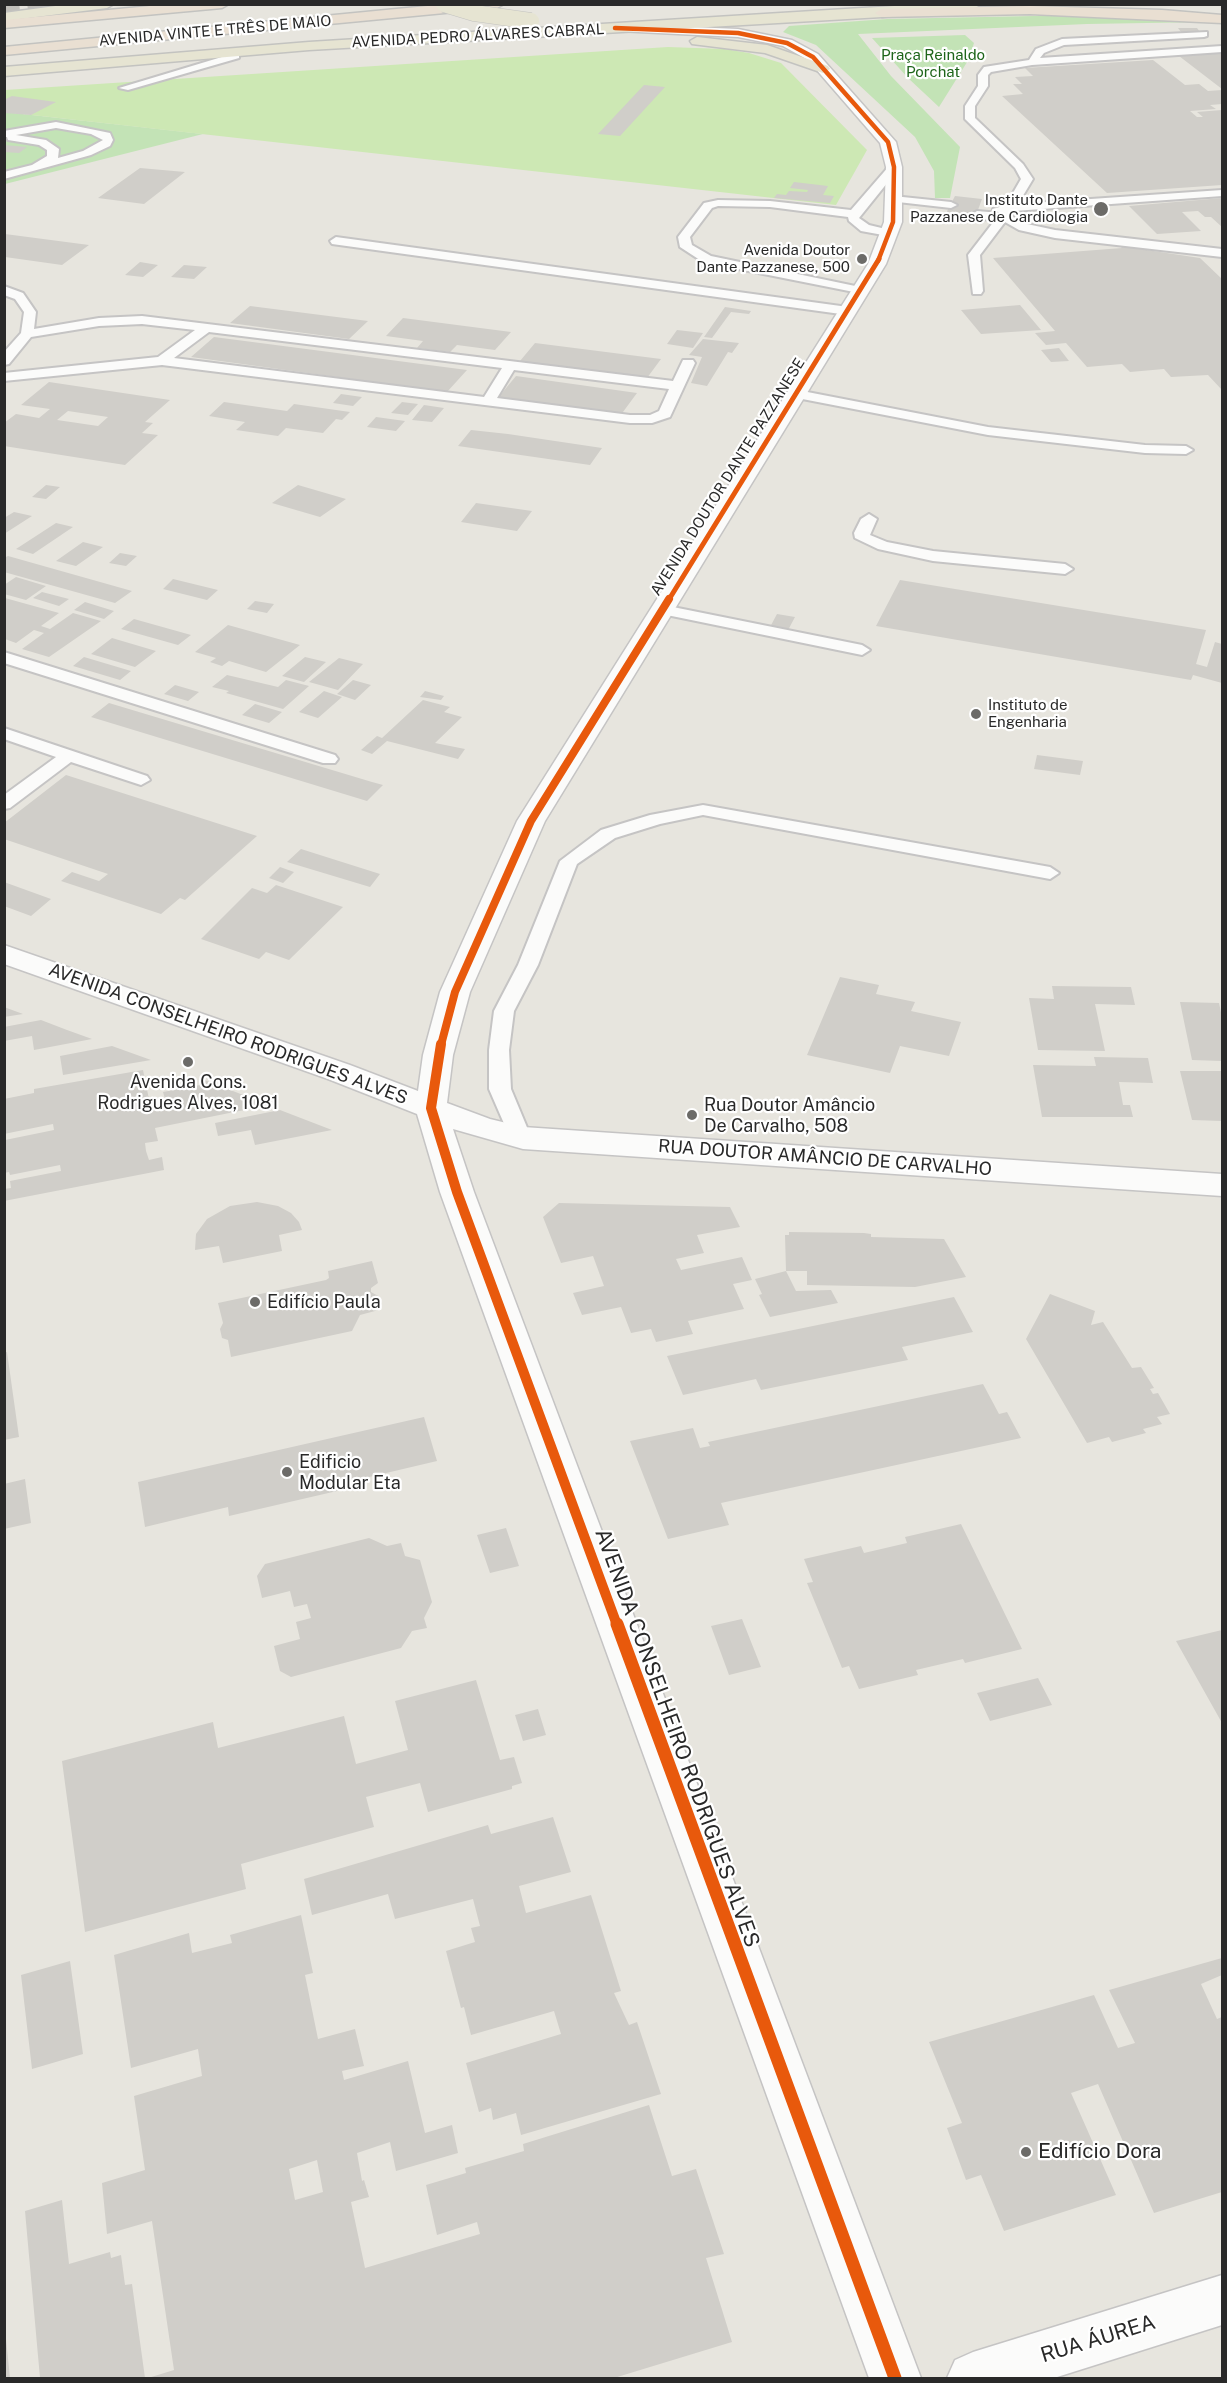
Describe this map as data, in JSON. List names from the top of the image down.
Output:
{
  "streets": {
    "highway": ["AVENIDA VINTE E TRÊS DE MAIO"],
    "main road": ["AVENIDA PEDRO ÁLVARES CABRAL"],
    "street": [
      "AVENIDA DOUTOR DANTE PAZZANESE",
      "AVENIDA CONSELHEIRO RODRIGUES ALVES",
      "RUA DOUTOR AMÂNCIO DE CARVALHO",
      "RUA ÁUREA"
    ]
  },
  "crossings": [
    ["AVENIDA PEDRO ÁLVARES CABRAL", "AVENIDA DOUTOR DANTE PAZZANESE"],
    ["AVENIDA DOUTOR DANTE PAZZANESE", "AVENIDA CONSELHEIRO RODRIGUES ALVES"],
    ["AVENIDA DOUTOR DANTE PAZZANESE", "RUA DOUTOR AMÂNCIO DE CARVALHO"],
    ["AVENIDA CONSELHEIRO RODRIGUES ALVES", "RUA DOUTOR AMÂNCIO DE CARVALHO"]
  ],
  "parks": ["Praça Reinaldo Porchat"],
  "places": [
    "Instituto Dante Pazzanese de Cardiologia",
    "Avenida Doutor Dante Pazzanese, 500",
    "Instituto de Engenharia",
    "Avenida Cons. Rodrigues Alves, 1081",
    "Rua Doutor Amâncio De Carvalho, 508",
    "Edifício Paula",
    "Edificio Modular Eta",
    "Edifício Dora"
  ]
}
